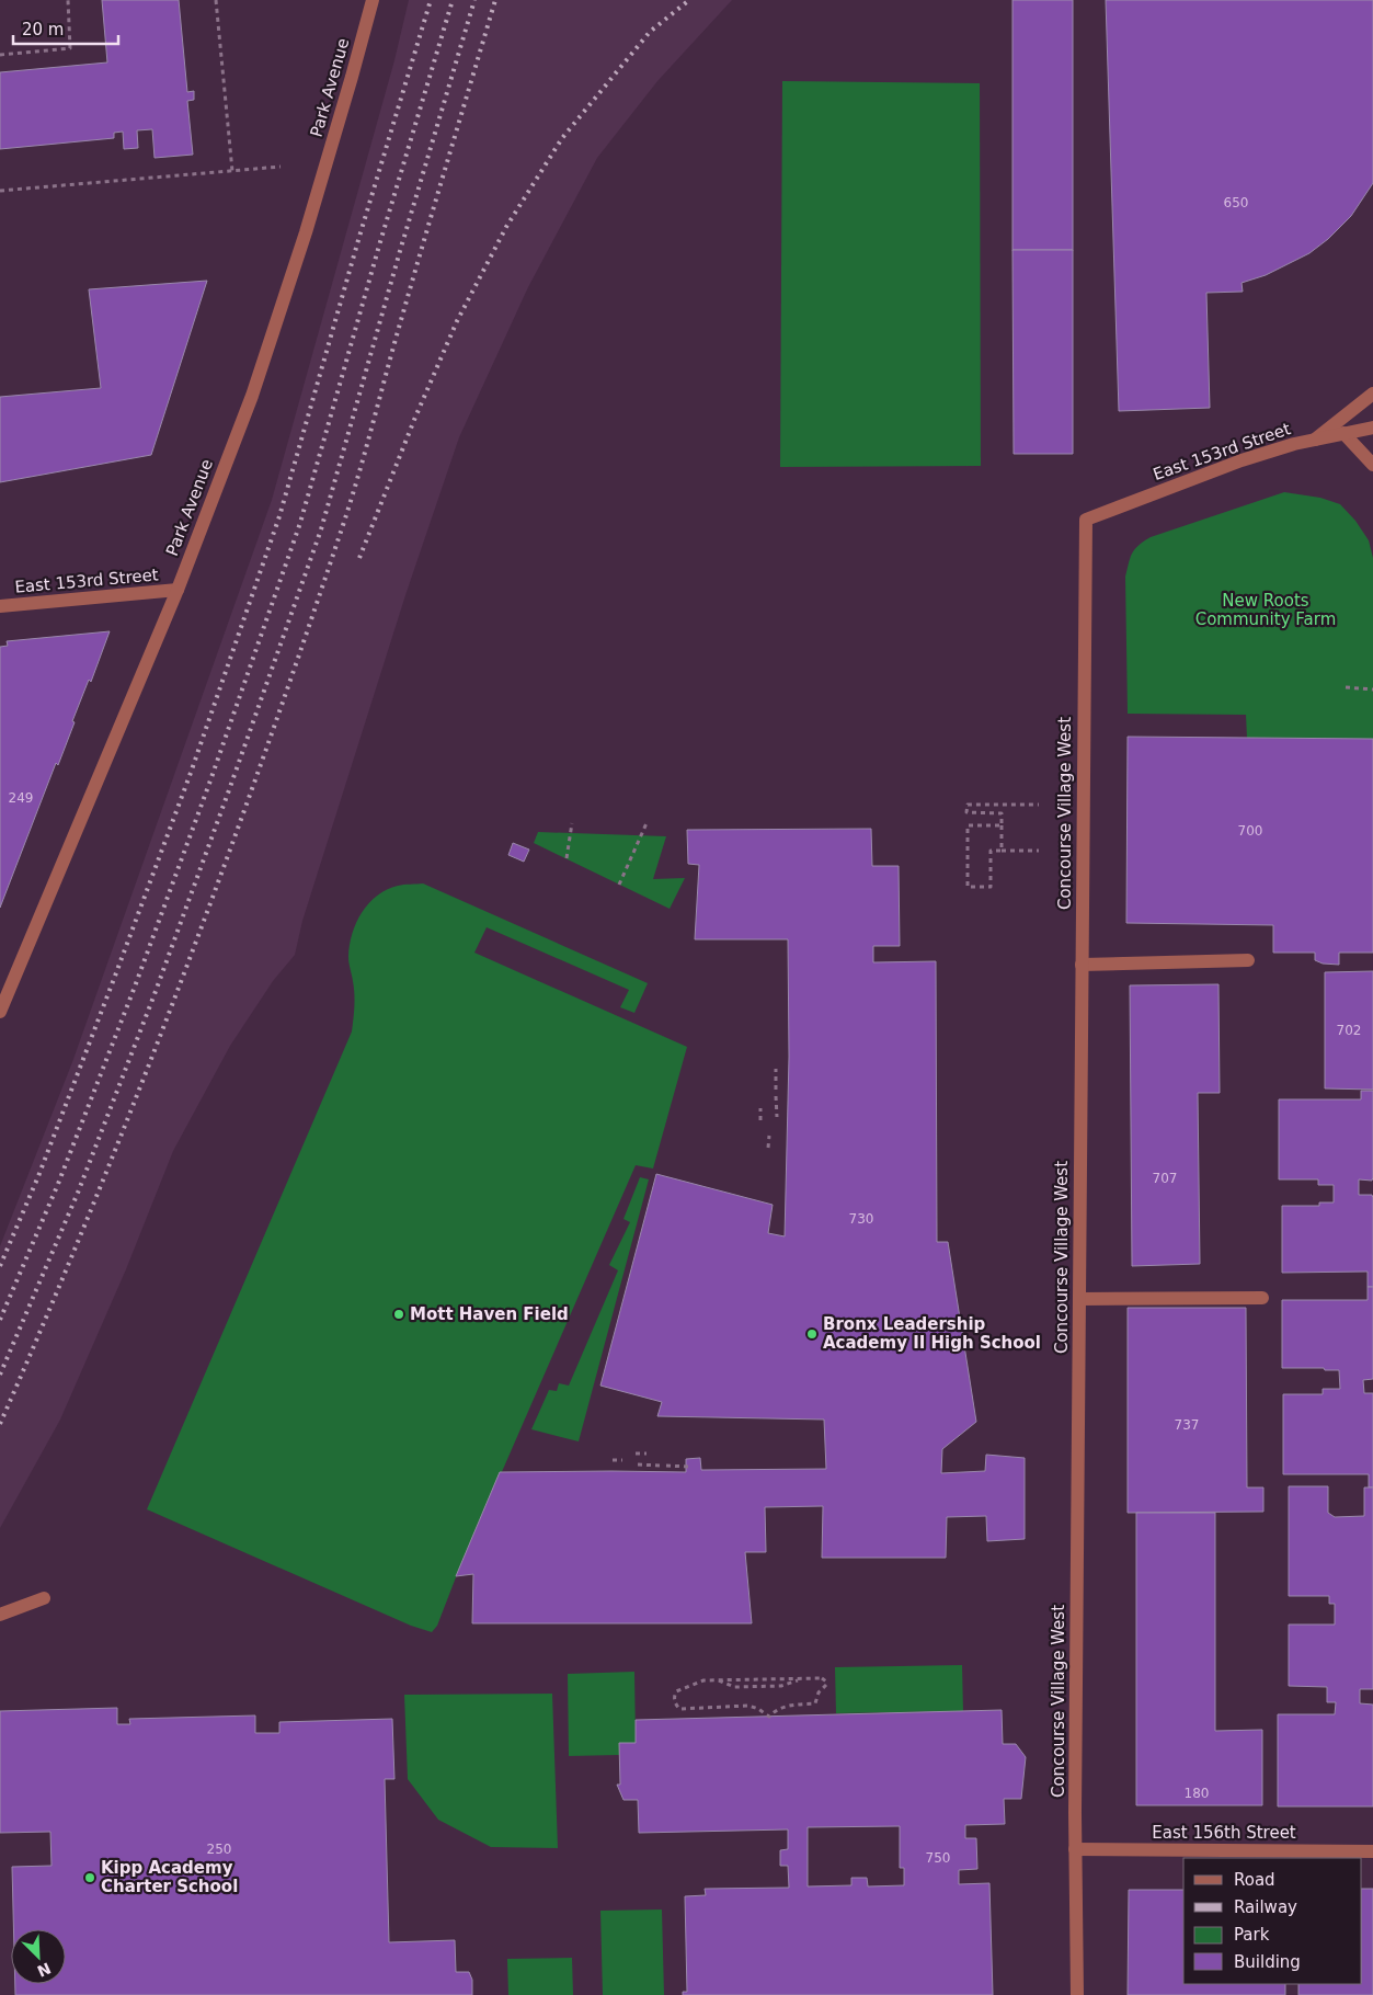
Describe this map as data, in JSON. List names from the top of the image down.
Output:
{
  "streets": {
    "street": [
      "Park Avenue",
      "East 153rd Street",
      "Concourse Village West",
      "East 156th Street"
    ]
  },
  "crossings": [
    ["Park Avenue", "East 153rd Street"],
    ["East 153rd Street", "Concourse Village West"],
    ["Concourse Village West", "East 156th Street"]
  ],
  "parks": ["New Roots Community Farm"],
  "places": ["Mott Haven Field", "Bronx Leadership Academy II High School", "Kipp Academy Charter School"],
  "house_numbers": [
    "650",
    "249",
    "700",
    "702",
    "707",
    "730",
    "737",
    "180",
    "250",
    "750"
  ],
  "legend": [
    "Road",
    "Railway",
    "Park",
    "Building"
  ],
  "scale_bar": "20 m",
  "north": "bottom right"
}
